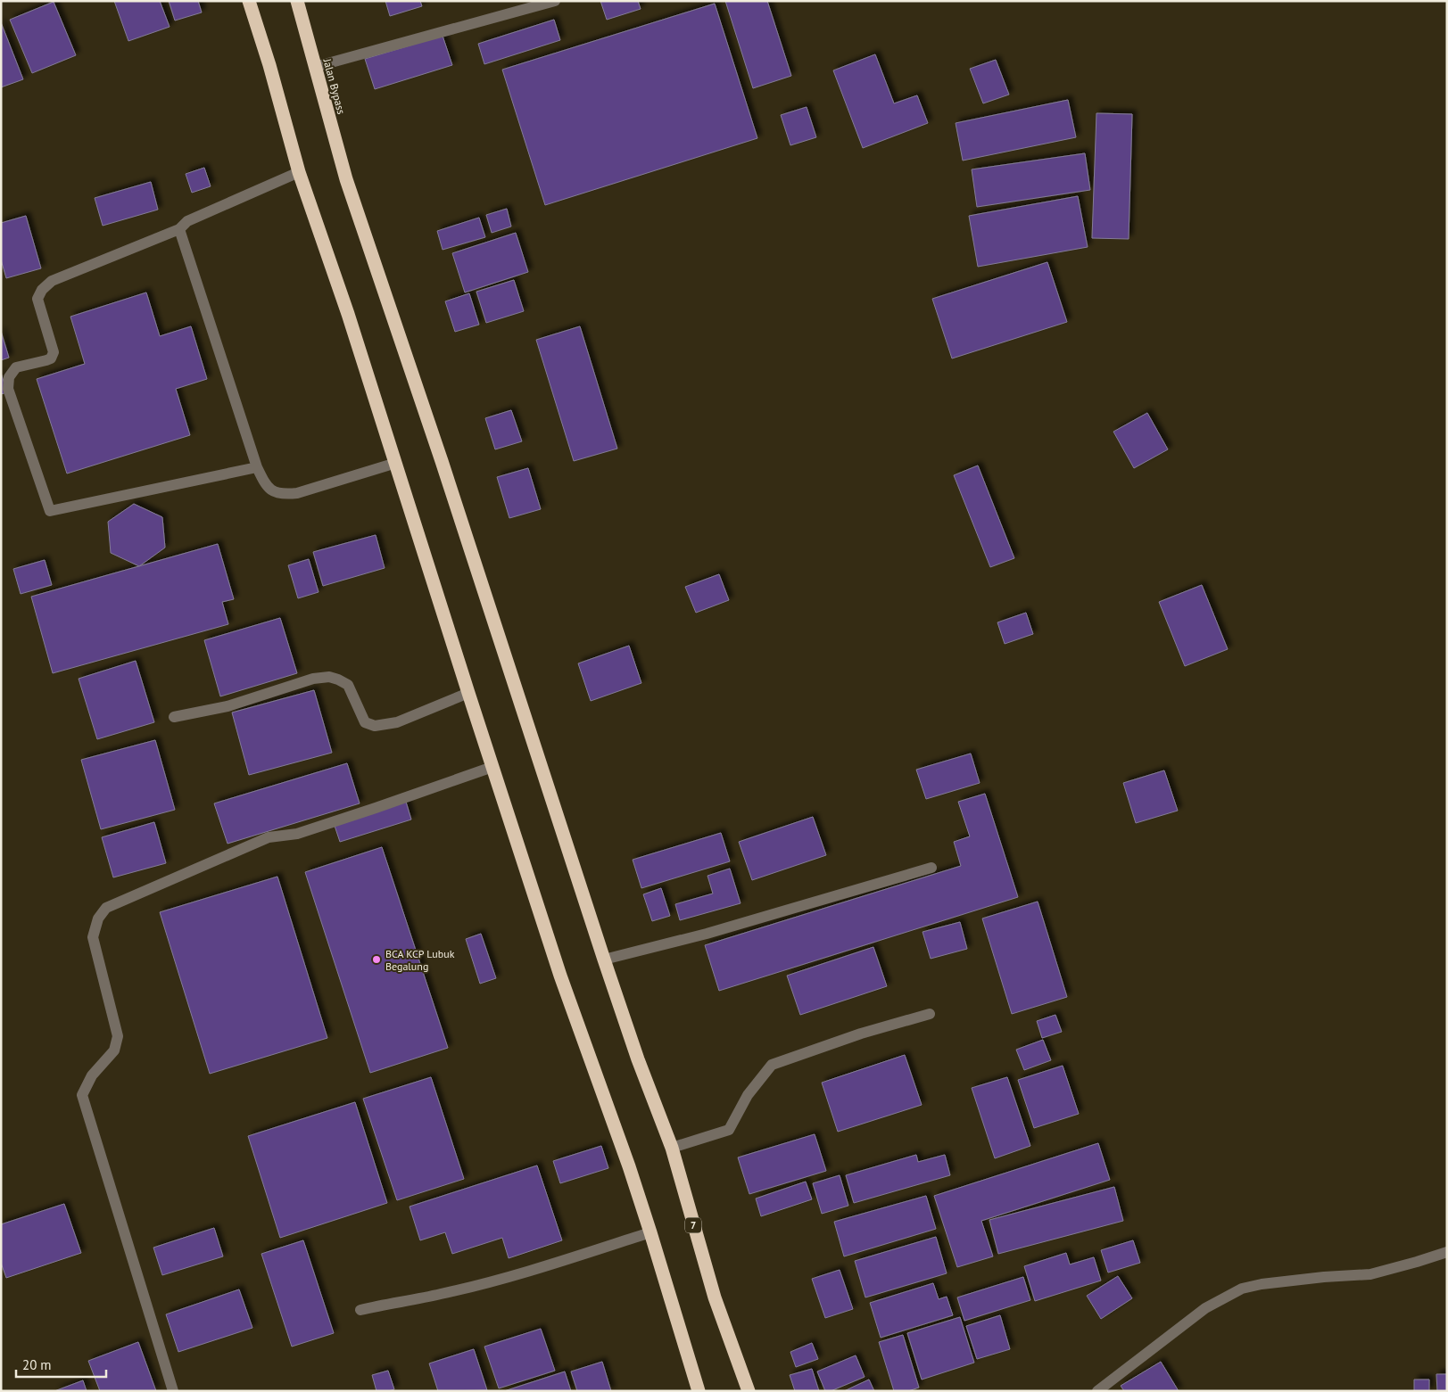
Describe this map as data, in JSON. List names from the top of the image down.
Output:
{
  "streets": {
    "highway": ["Jalan Bypass", "7"]
  },
  "crossings": [
    ["Jalan Bypass", "7"]
  ],
  "places": ["BCA KCP Lubuk Begalung"],
  "scale_bar": "20 m"
}
